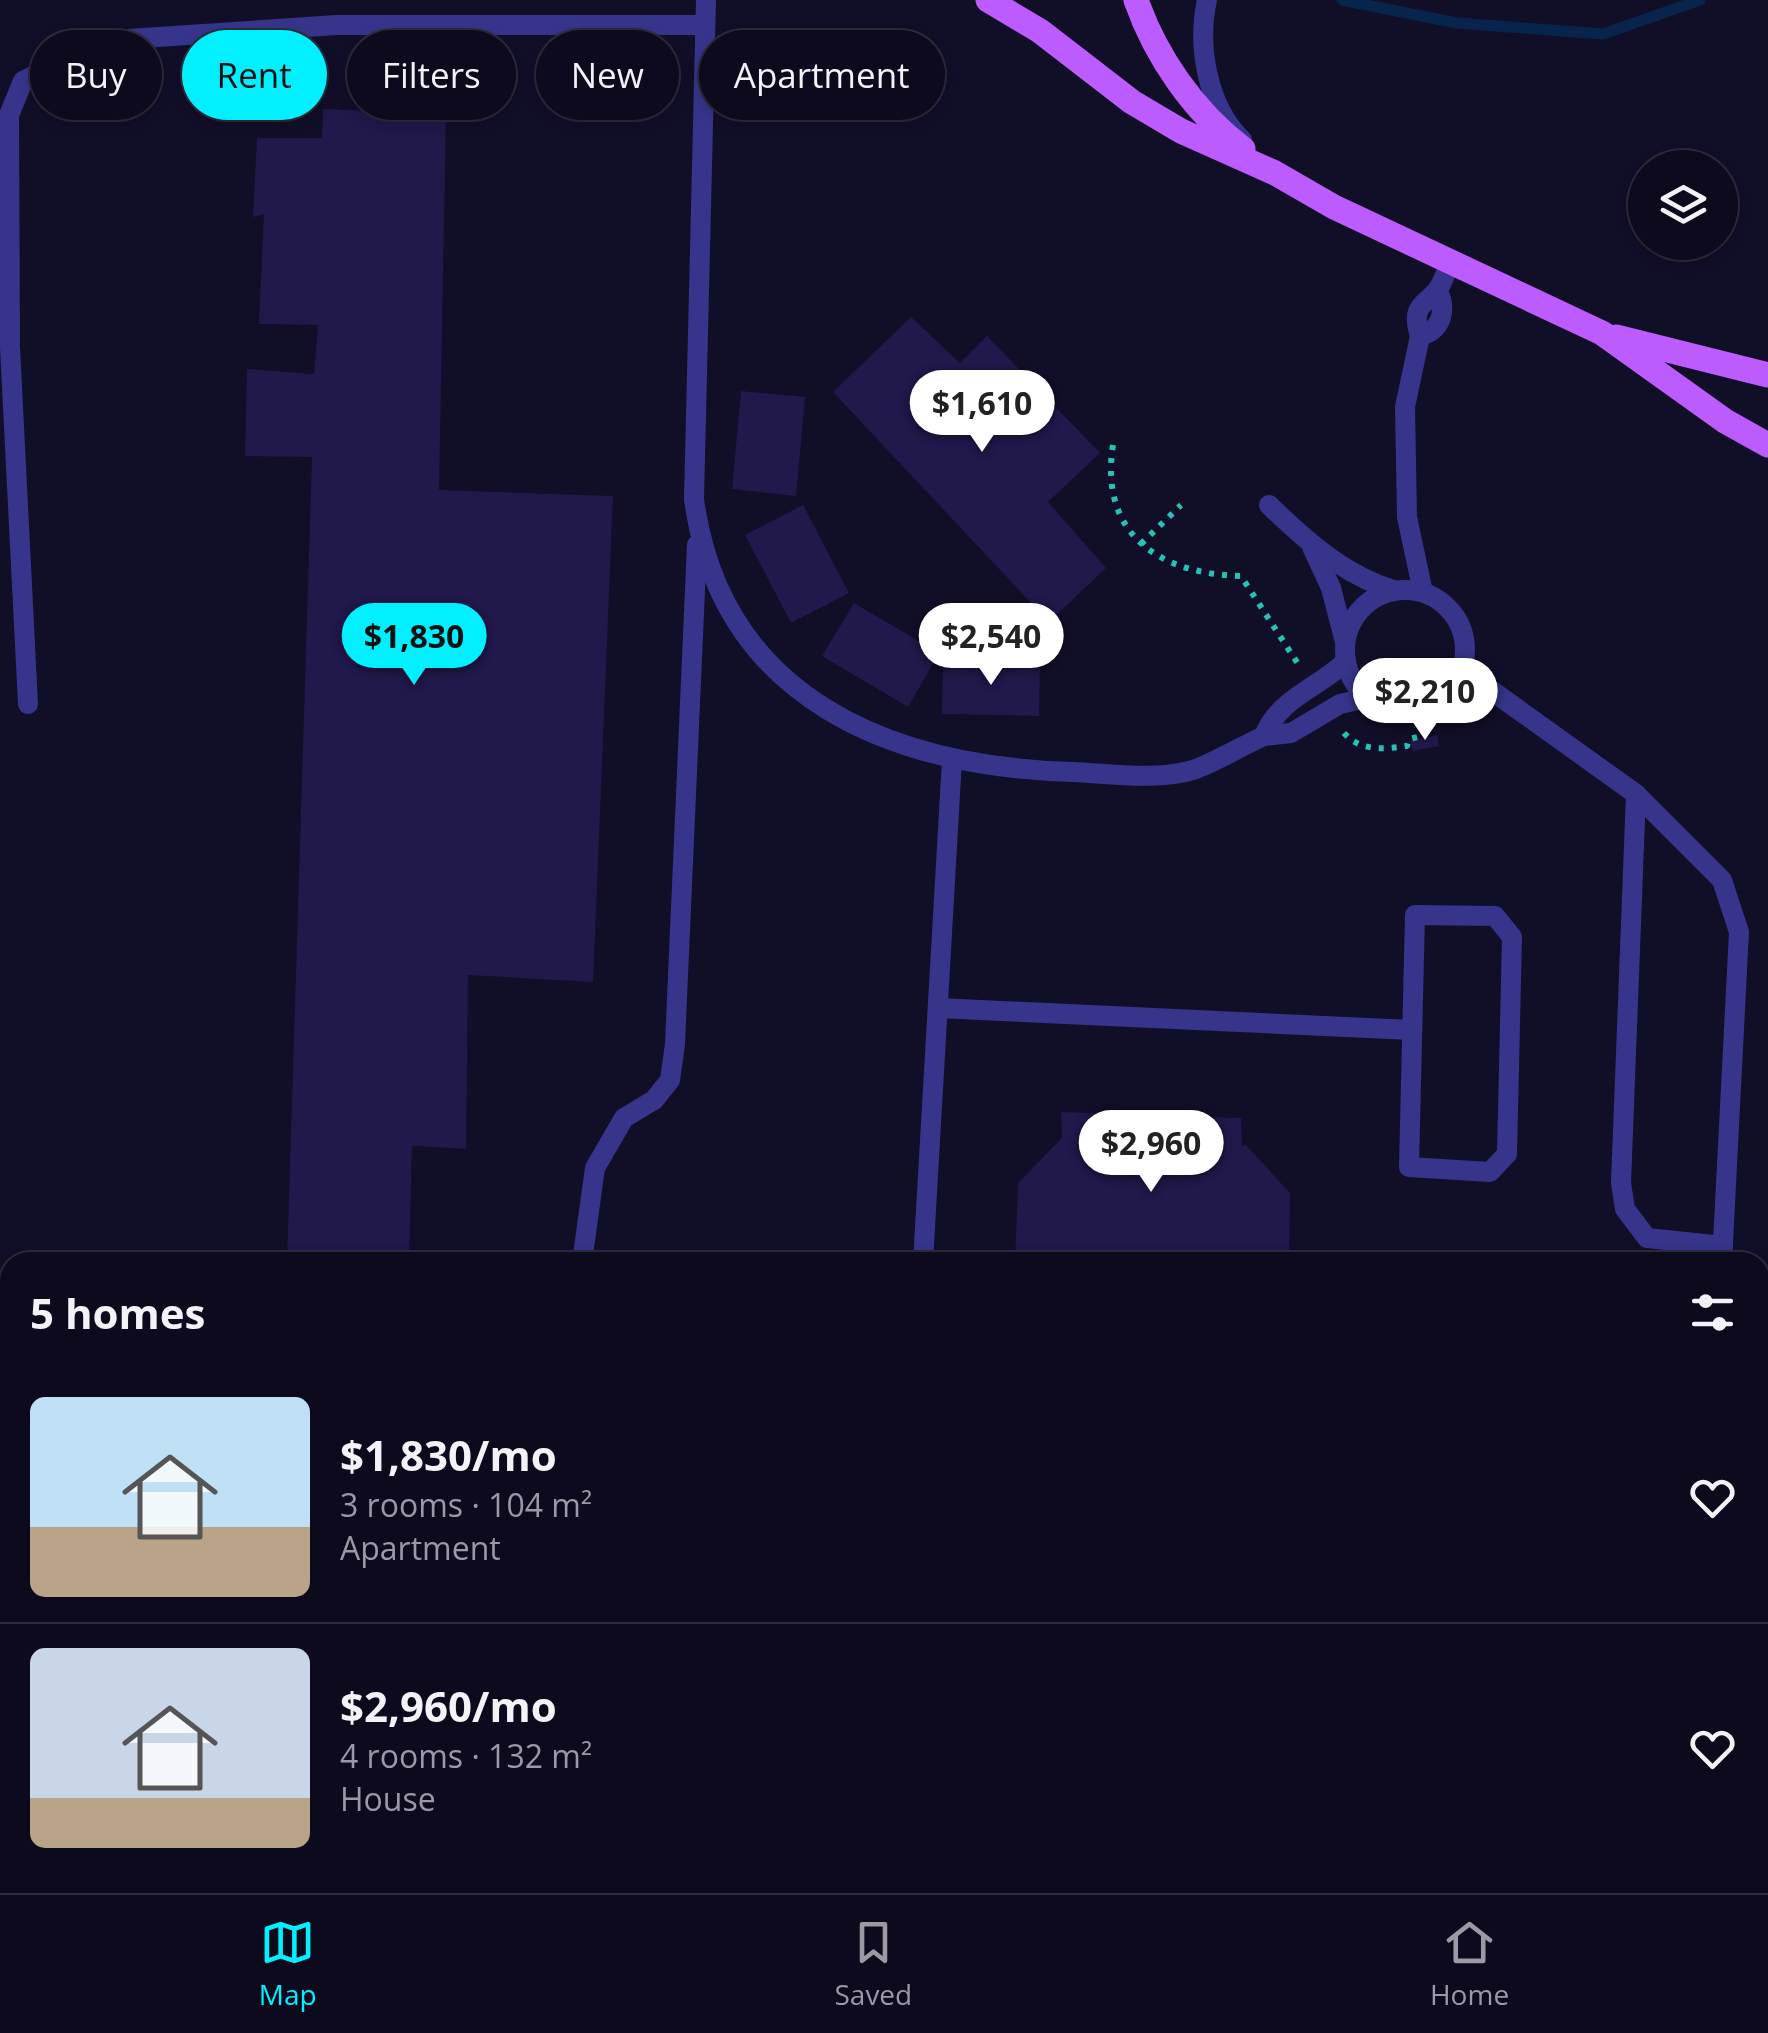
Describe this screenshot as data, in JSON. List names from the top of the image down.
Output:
{
  "page": {
    "chip": [
      "Buy",
      "Rent",
      "Filters",
      "New",
      "Apartment"
    ],
    "price": [
      "$1,610",
      "$1,830",
      "$2,540",
      "$2,210",
      "$2,960"
    ],
    "heading": "5 homes",
    "list": [
      {
        "name": "$1,830/mo",
        "note": "3 rooms · 104 m² · Apartment"
      },
      {
        "name": "$2,960/mo",
        "note": "4 rooms · 132 m² · House"
      }
    ],
    "tabs": ["Map", "Saved", "Home"]
  }
}
